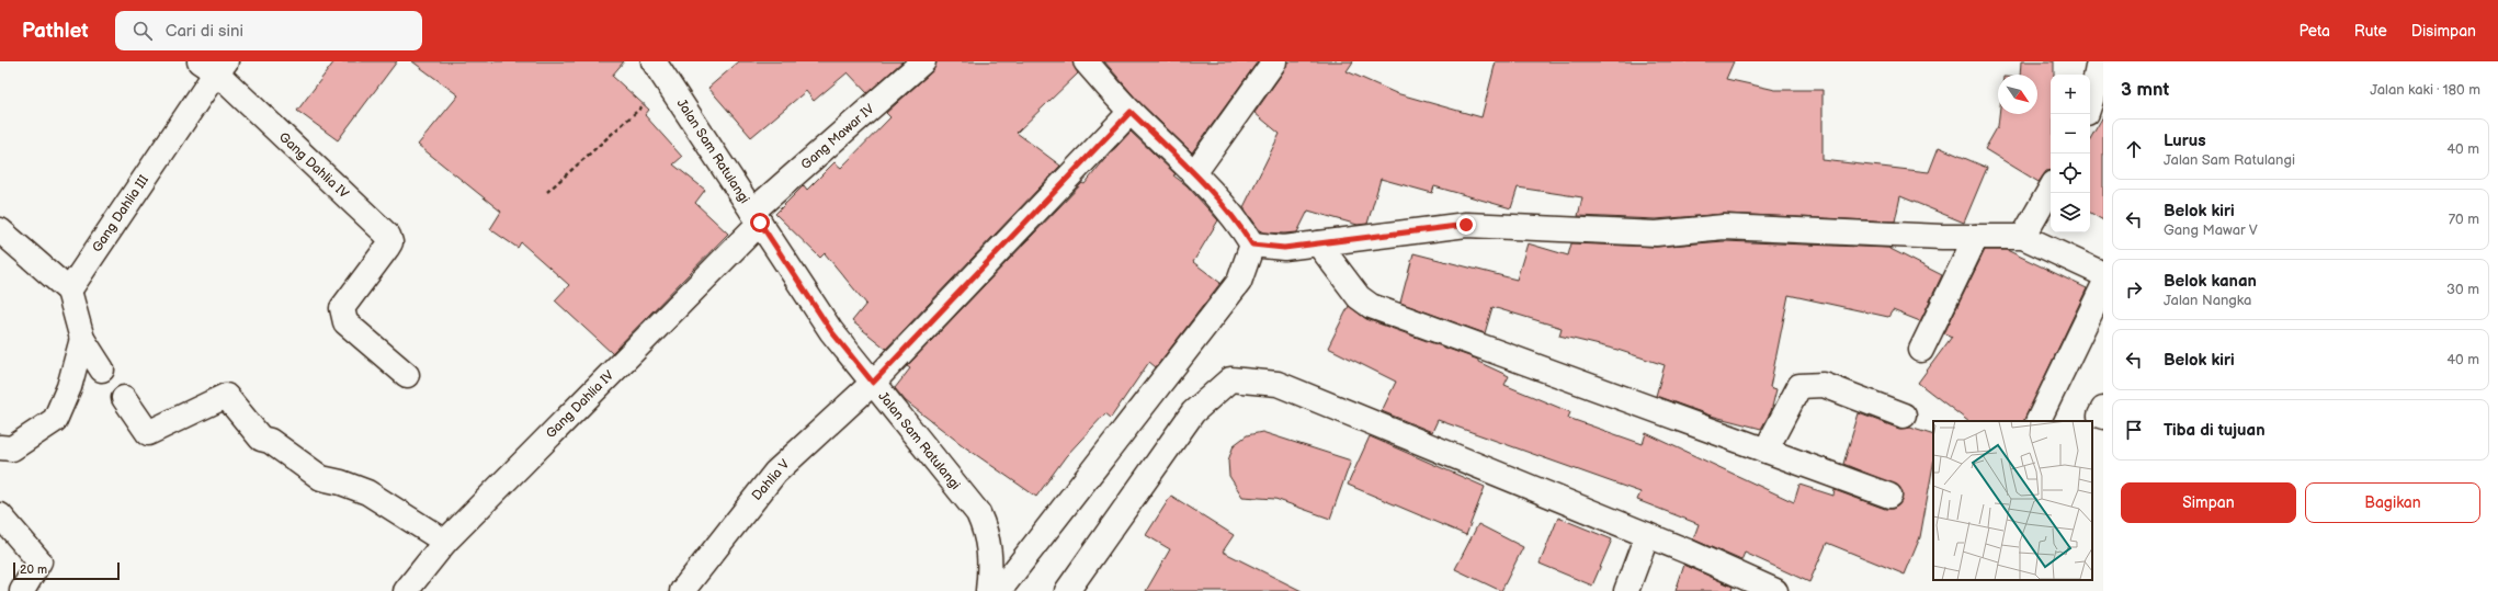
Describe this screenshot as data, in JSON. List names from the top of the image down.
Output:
{
  "streets": {
    "street": [
      "Gang Mawar IV",
      "Jalan Sam Ratulangi",
      "Gang Dahlia IV",
      "Gang Dahlia III",
      "Dahlia V"
    ]
  },
  "crossings": [
    ["Gang Mawar IV", "Jalan Sam Ratulangi"],
    ["Gang Mawar IV", "Gang Dahlia IV"],
    ["Jalan Sam Ratulangi", "Gang Dahlia IV"],
    ["Jalan Sam Ratulangi", "Dahlia V"],
    ["Gang Dahlia IV", "Gang Dahlia III"]
  ],
  "scale_bar": "20 m",
  "north": "bottom right",
  "page": {
    "header": "Pathlet",
    "search": "Cari di sini",
    "nav": ["Peta", "Rute", "Disimpan"],
    "heading": ["3 mnt", "Jalan kaki · 180 m"],
    "map_buttons": ["+", "−"],
    "list": [
      ["Lurus", "Jalan Sam Ratulangi", "40 m"],
      ["Belok kiri", "Gang Mawar V", "70 m"],
      ["Belok kanan", "Jalan Nangka", "30 m"],
      ["Belok kiri", "40 m"],
      "Tiba di tujuan"
    ],
    "buttons": ["Simpan", "Bagikan"],
    "scale": "20 m"
  }
}
